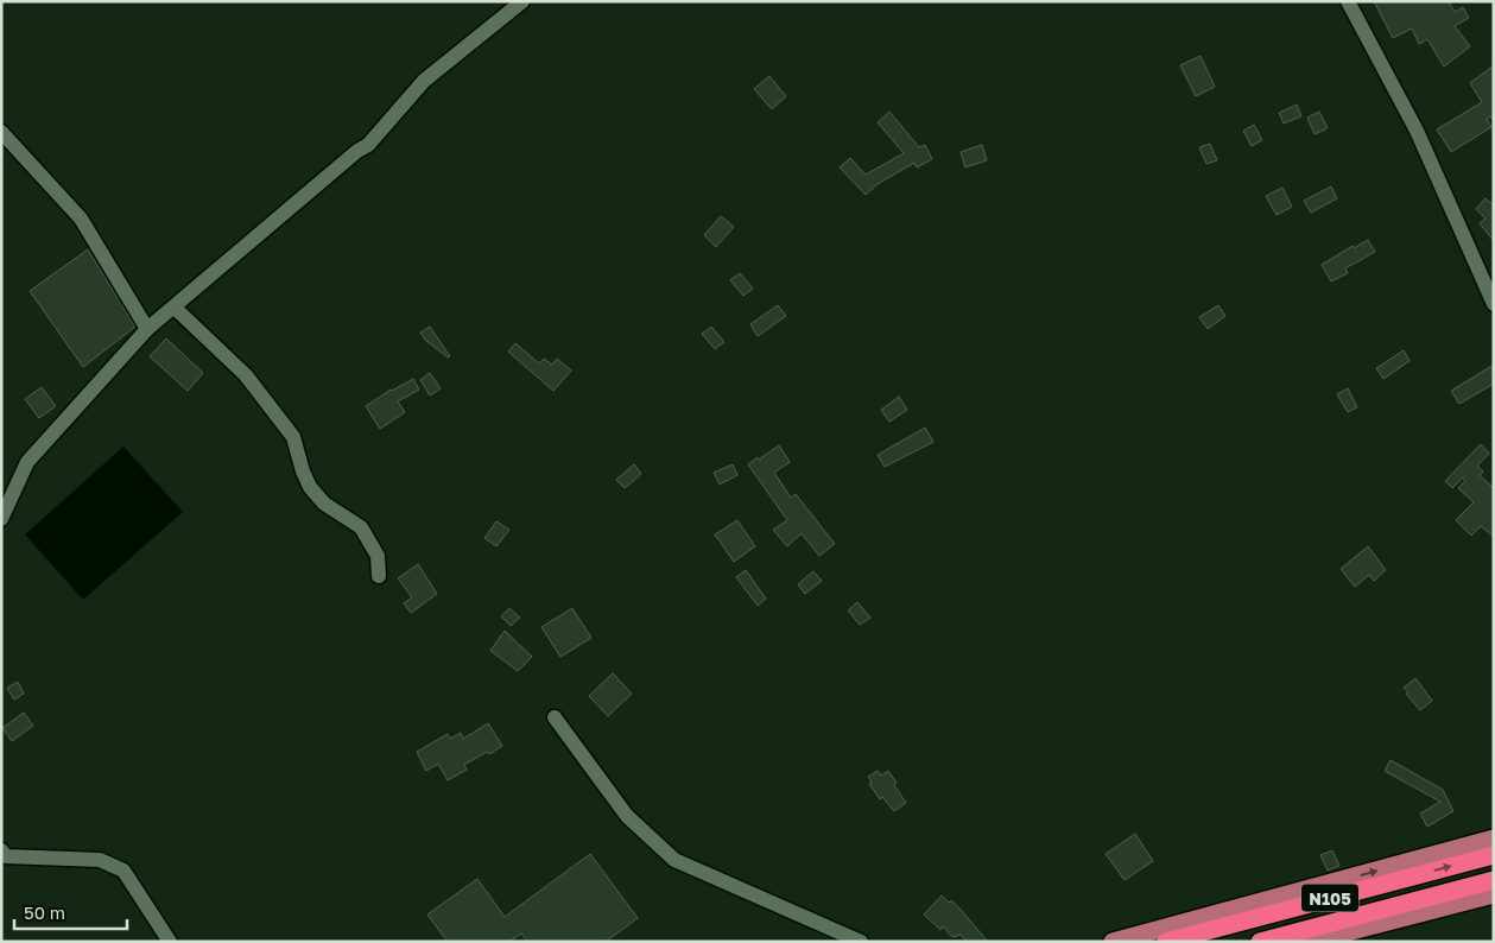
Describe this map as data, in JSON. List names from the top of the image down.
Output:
{
  "streets": {
    "highway": ["N105"]
  },
  "scale_bar": "50 m"
}
